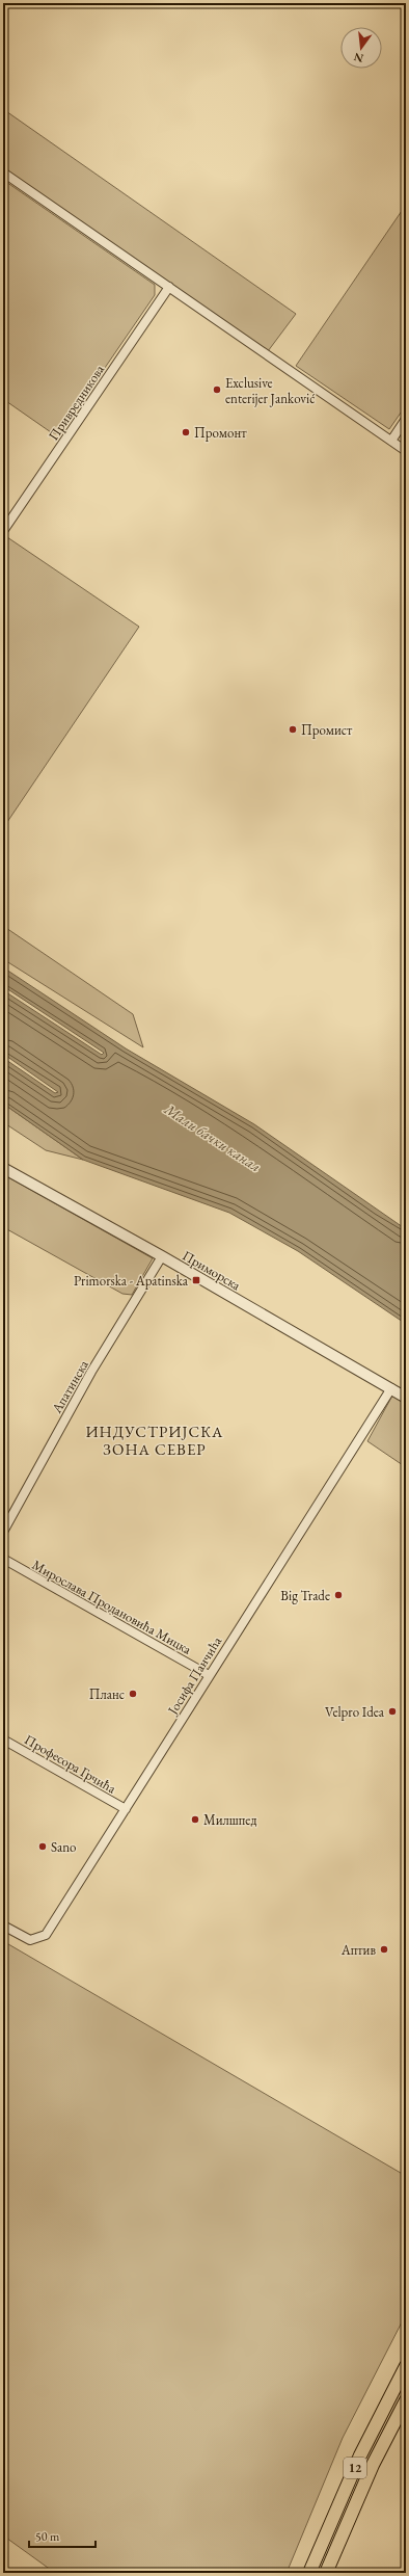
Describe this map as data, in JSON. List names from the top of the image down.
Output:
{
  "streets": {
    "main road": ["12"],
    "street": [
      "Привредникова",
      "Приморска",
      "Апатинска",
      "Мирослава Продановића Мицка",
      "Јосифа Панчића",
      "Професора Грчића"
    ]
  },
  "crossings": [
    ["Приморска", "Апатинска"],
    ["Приморска", "Јосифа Панчића"],
    ["Мирослава Продановића Мицка", "Јосифа Панчића"],
    ["Јосифа Панчића", "Професора Грчића"]
  ],
  "districts": ["ИНДУСТРИЈСКА ЗОНА СЕВЕР"],
  "water": ["Мали бачки канал"],
  "places": {
    "other": [
      "Exclusive enterijer Janković",
      "Промонт",
      "Промист",
      "Big Trade",
      "Планс",
      "Velpro Idea",
      "Милшпед",
      "Sano",
      "Аптив"
    ],
    "transit": ["Primorska - Apatinska"]
  },
  "scale_bar": "50 m",
  "north": "bottom"
}
